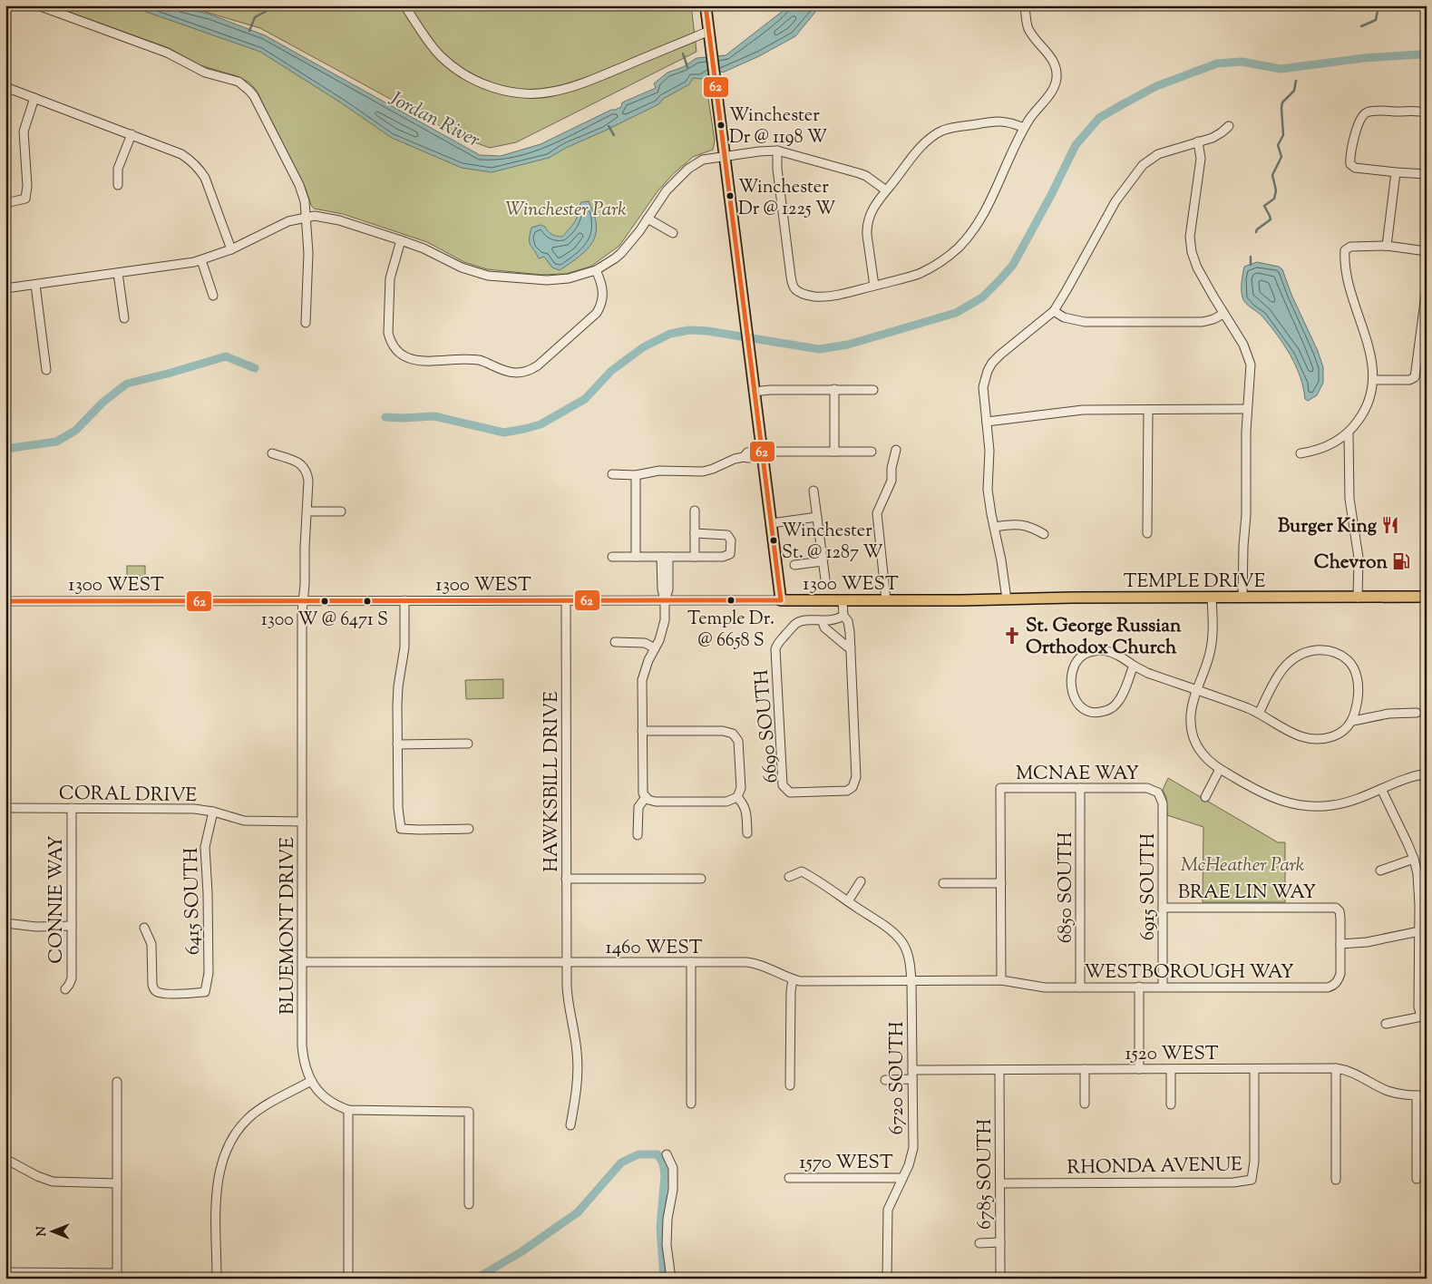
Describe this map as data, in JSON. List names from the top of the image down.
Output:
{
  "streets": {
    "main road": ["TEMPLE DRIVE", "1300 WEST"],
    "street": [
      "6690 SOUTH",
      "MCNAE WAY",
      "HAWKSBILL DRIVE",
      "CORAL DRIVE",
      "6915 SOUTH",
      "6850 SOUTH",
      "BRAE LIN WAY",
      "CONNIE WAY",
      "6415 SOUTH",
      "BLUEMONT DRIVE",
      "1460 WEST",
      "WESTBOROUGH WAY",
      "1520 WEST",
      "6720 SOUTH",
      "1570 WEST",
      "RHONDA AVENUE",
      "6785 SOUTH"
    ]
  },
  "crossings": [
    ["TEMPLE DRIVE", "1300 WEST"],
    ["1300 WEST", "6690 SOUTH"],
    ["1300 WEST", "HAWKSBILL DRIVE"],
    ["1300 WEST", "BLUEMONT DRIVE"],
    ["MCNAE WAY", "6915 SOUTH"],
    ["MCNAE WAY", "6850 SOUTH"],
    ["HAWKSBILL DRIVE", "1460 WEST"],
    ["CORAL DRIVE", "CONNIE WAY"],
    ["CORAL DRIVE", "6415 SOUTH"],
    ["CORAL DRIVE", "BLUEMONT DRIVE"],
    ["6915 SOUTH", "BRAE LIN WAY"],
    ["6915 SOUTH", "WESTBOROUGH WAY"],
    ["6850 SOUTH", "WESTBOROUGH WAY"],
    ["BRAE LIN WAY", "WESTBOROUGH WAY"],
    ["BLUEMONT DRIVE", "1460 WEST"],
    ["1460 WEST", "WESTBOROUGH WAY"],
    ["1460 WEST", "6720 SOUTH"],
    ["1520 WEST", "6720 SOUTH"],
    ["1520 WEST", "RHONDA AVENUE"],
    ["1520 WEST", "6785 SOUTH"],
    ["6720 SOUTH", "1570 WEST"],
    ["RHONDA AVENUE", "6785 SOUTH"]
  ],
  "water": ["Jordan River"],
  "parks": ["Winchester Park", "McHeather Park"],
  "places": {
    "other": [
      "Winchester Dr @ 1198 W",
      "Winchester Dr @ 1225 W",
      "Winchester St. @ 1287 W",
      "Temple Dr. @ 6658 S",
      "1300 W @ 6471 S"
    ],
    "restaurant": ["Burger King"],
    "fuel station": ["Chevron"],
    "church": ["St. George Russian Orthodox Church"]
  },
  "lines": ["transit line 62"],
  "north": "left"
}
